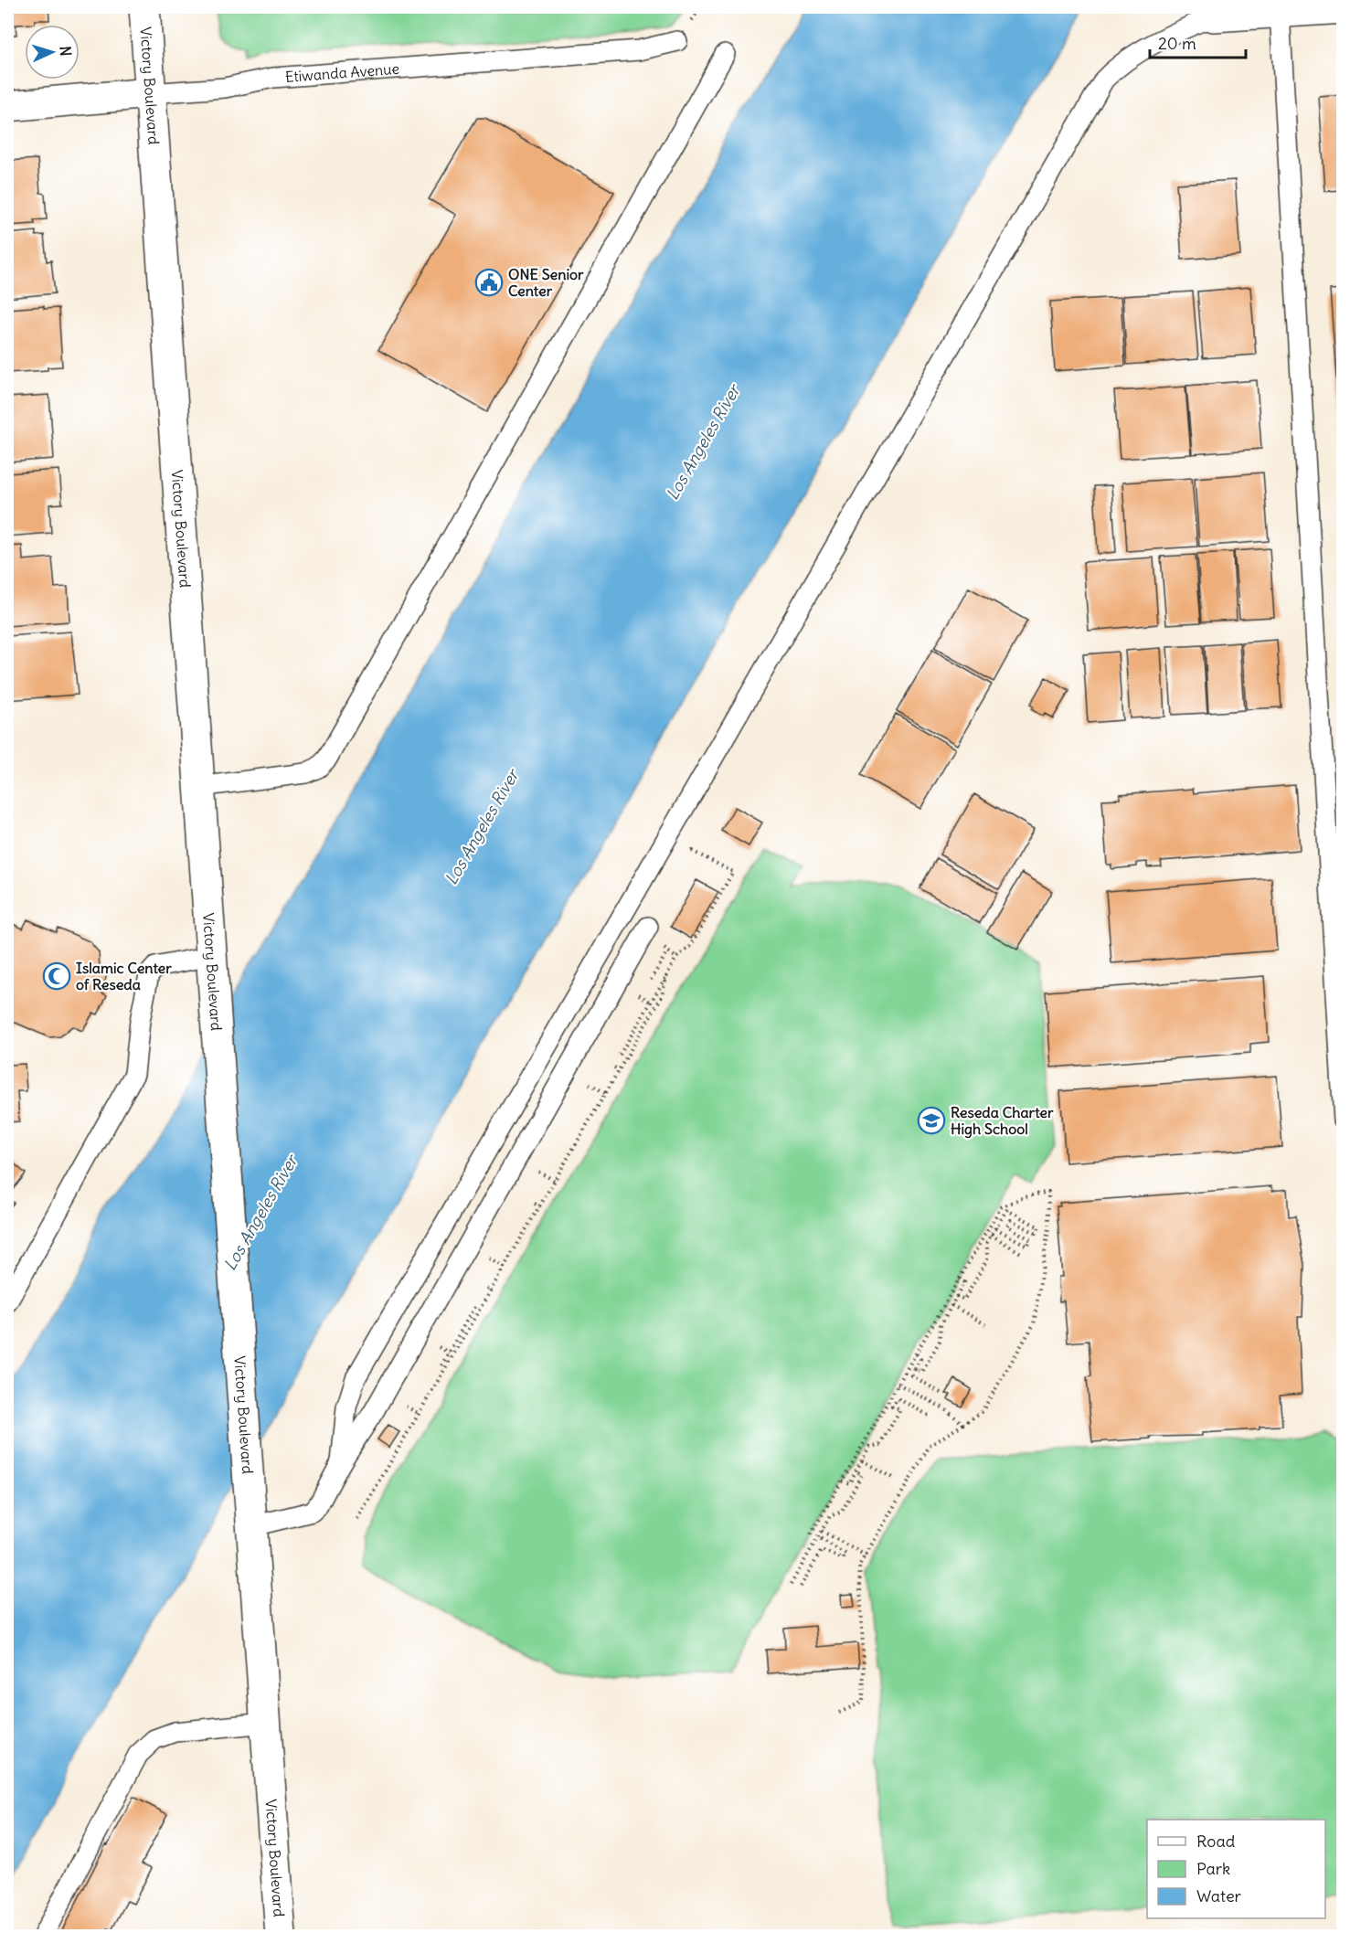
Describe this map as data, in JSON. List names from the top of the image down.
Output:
{
  "streets": {
    "main road": ["Etiwanda Avenue", "Victory Boulevard"]
  },
  "crossings": [
    ["Etiwanda Avenue", "Victory Boulevard"]
  ],
  "water": ["Los Angeles River"],
  "places": {
    "public building": ["ONE Senior Center"],
    "mosque": ["Islamic Center of Reseda"],
    "school or university": ["Reseda Charter High School"]
  },
  "legend": ["Road", "Park", "Water"],
  "scale_bar": "20 m",
  "north": "right"
}
